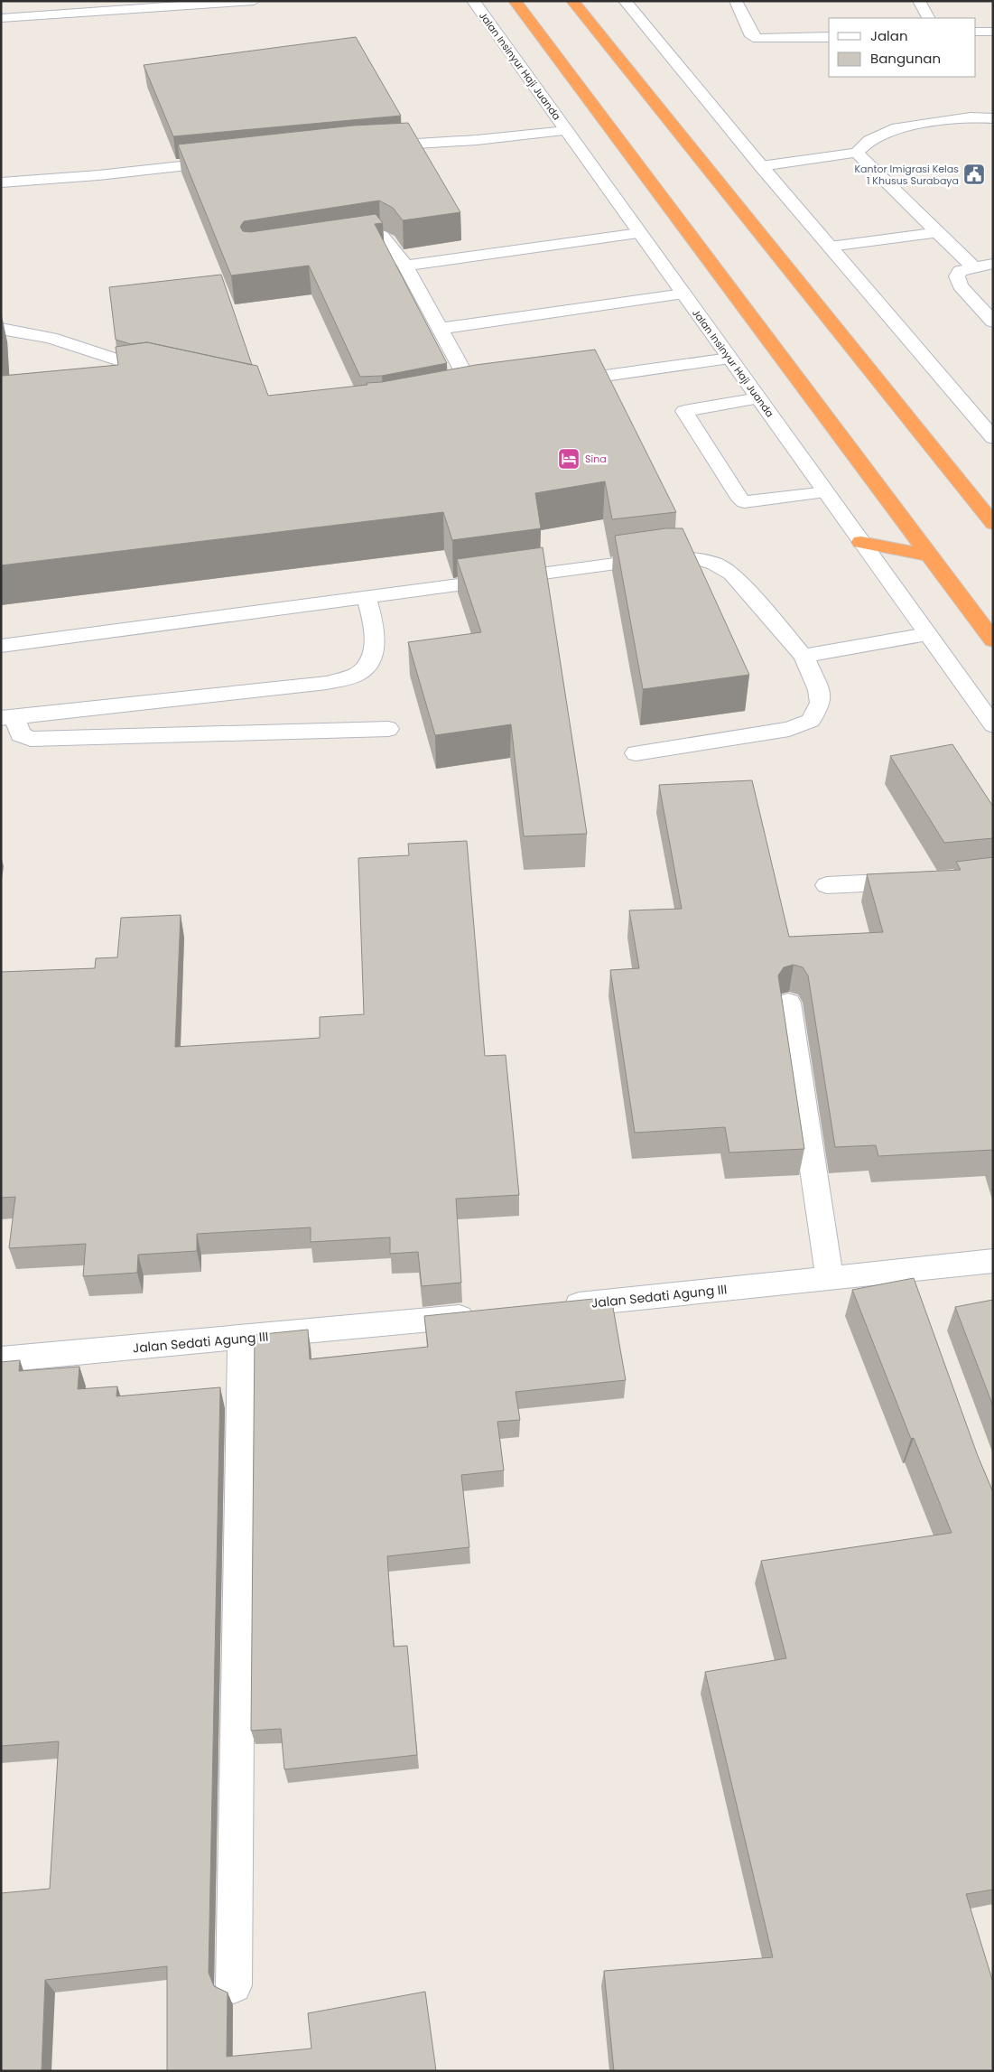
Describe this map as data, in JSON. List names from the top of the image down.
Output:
{
  "streets": {
    "street": ["Jalan Insinyur Haji Juanda", "Jalan Sedati Agung III"]
  },
  "places": {
    "public building": ["Kantor Imigrasi Kelas 1 Khusus Surabaya"],
    "hotel": ["Sina"]
  },
  "legend": ["Jalan", "Bangunan"]
}
